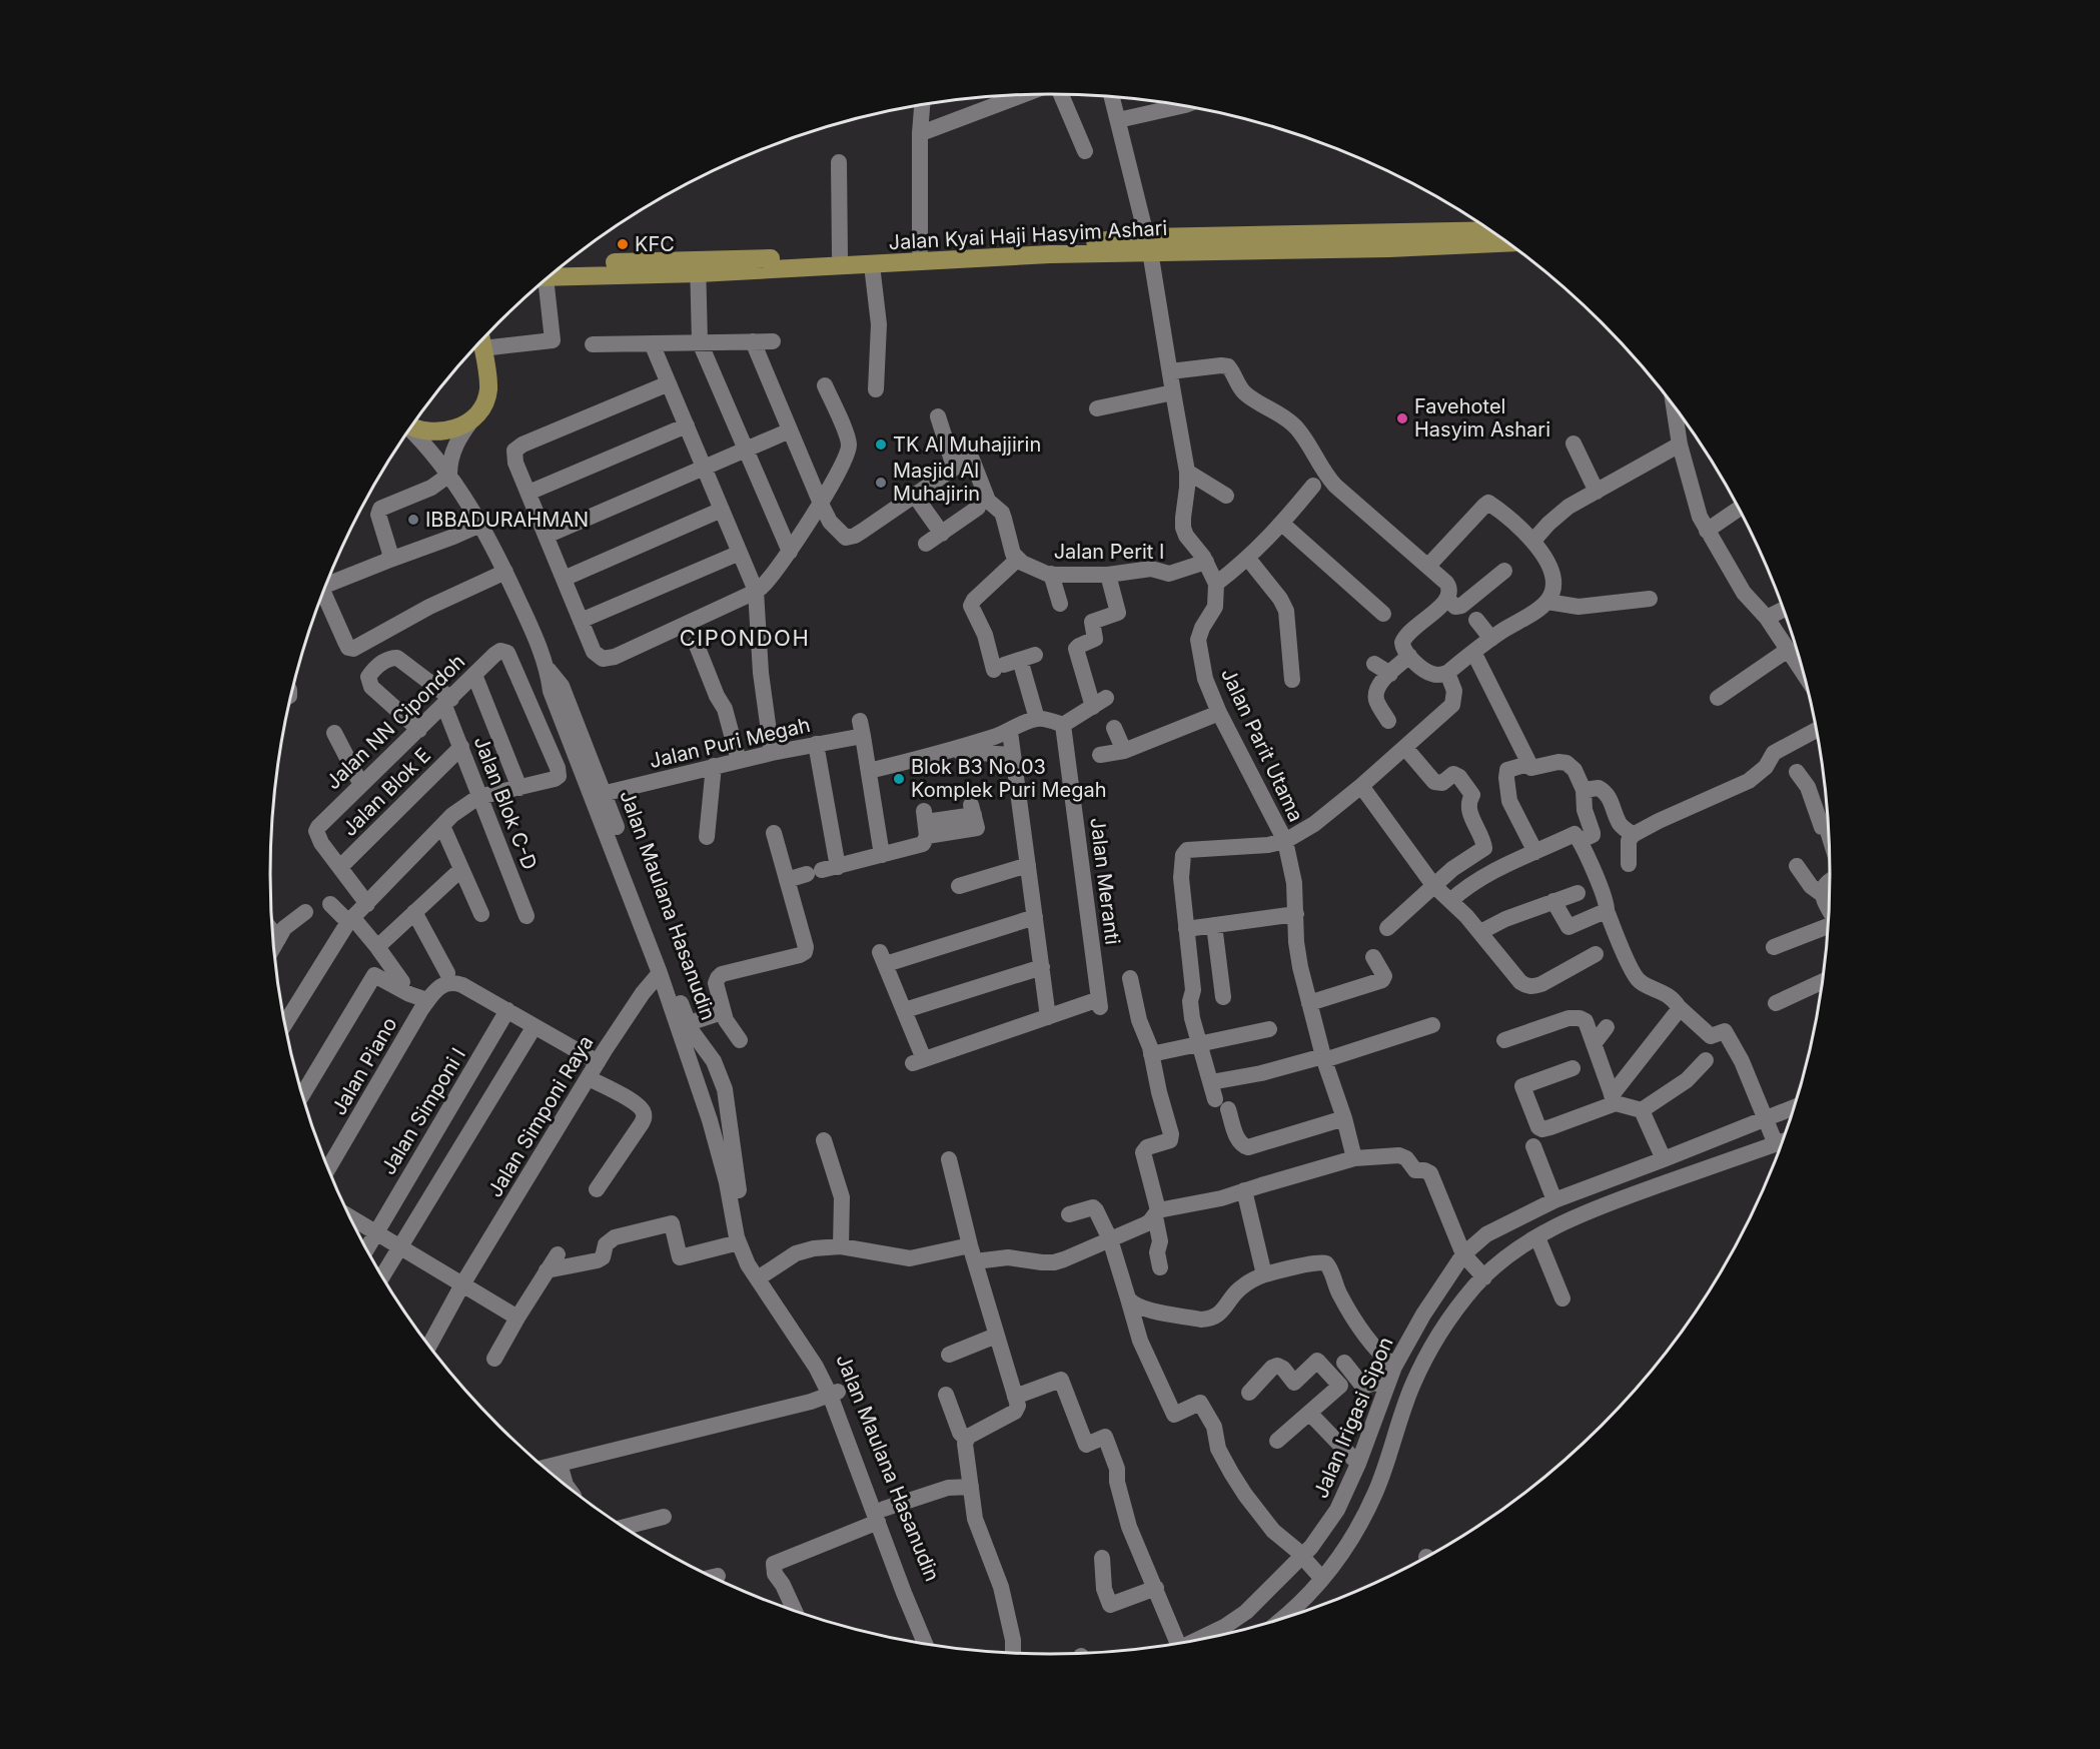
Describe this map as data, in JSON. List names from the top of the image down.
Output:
{
  "streets": {
    "main road": ["Jalan Kyai Haji Hasyim Ashari"],
    "street": [
      "Jalan Perit I",
      "Jalan NN Cipondoh",
      "Jalan Puri Megah",
      "Jalan Parit Utama",
      "Jalan Blok E",
      "Jalan Blok C-D",
      "Jalan Meranti",
      "Jalan Maulana Hasanudin",
      "Jalan Piano",
      "Jalan Simponi I",
      "Jalan Simponi Raya",
      "Jalan Irigasi Sipon"
    ]
  },
  "crossings": [
    ["Jalan NN Cipondoh", "Jalan Blok E"],
    ["Jalan NN Cipondoh", "Jalan Blok C-D"],
    ["Jalan Puri Megah", "Jalan Maulana Hasanudin"],
    ["Jalan Blok E", "Jalan Blok C-D"],
    ["Jalan Maulana Hasanudin", "Jalan Simponi Raya"]
  ],
  "districts": ["CIPONDOH"],
  "places": [
    "KFC",
    "Favehotel Hasyim Ashari",
    "TK Al Muhajjirin",
    "Masjid Al Muhajirin",
    "IBBADURAHMAN",
    "Blok B3 No.03 Komplek Puri Megah"
  ]
}
